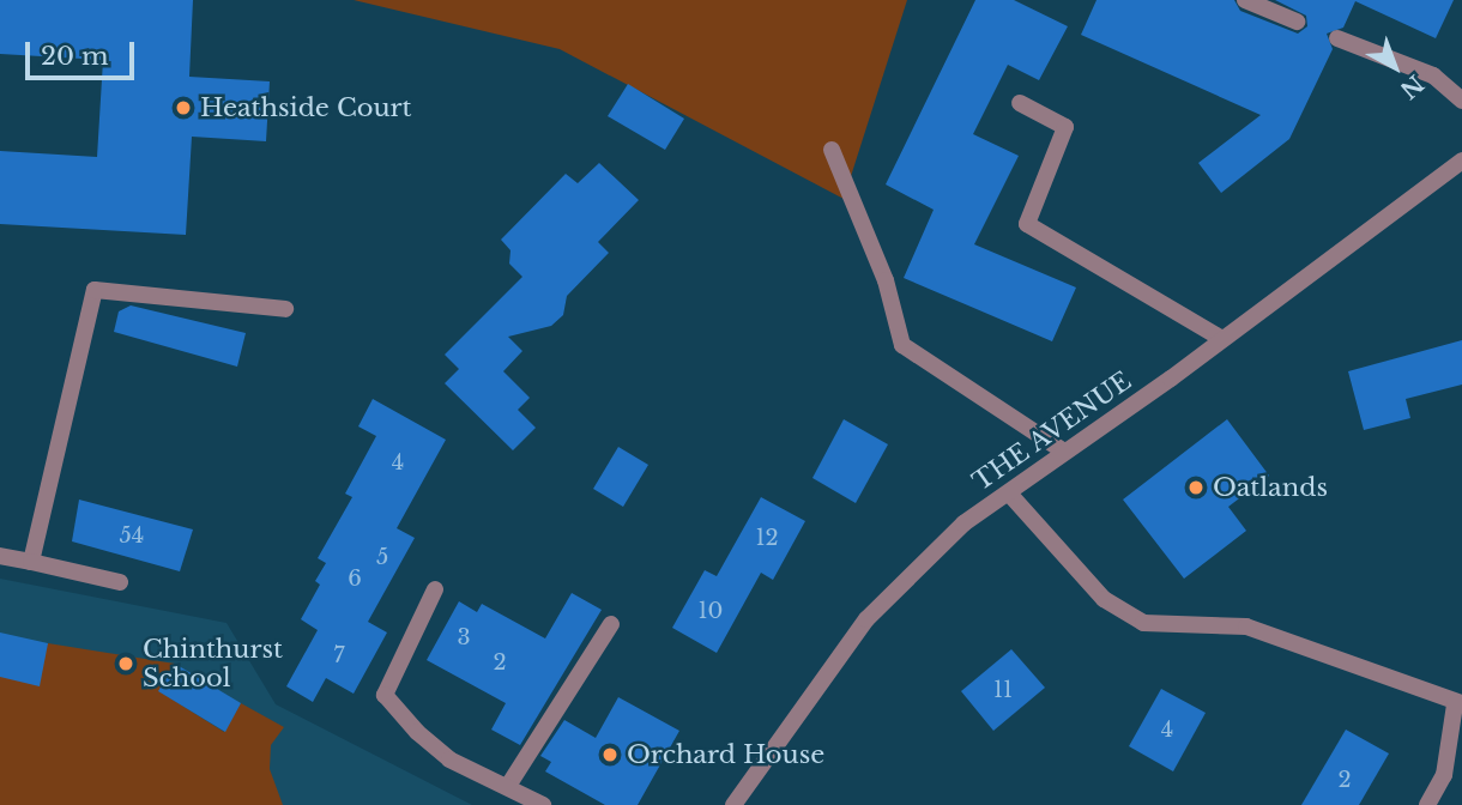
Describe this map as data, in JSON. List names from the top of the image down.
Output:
{
  "streets": {
    "street": ["THE AVENUE"]
  },
  "places": [
    "Heathside Court",
    "Oatlands",
    "Chinthurst School",
    "Orchard House"
  ],
  "house_numbers": [
    "4",
    "54",
    "12",
    "5",
    "6",
    "10",
    "3",
    "7",
    "2",
    "11",
    "4",
    "2"
  ],
  "scale_bar": "20 m",
  "north": "bottom right"
}
